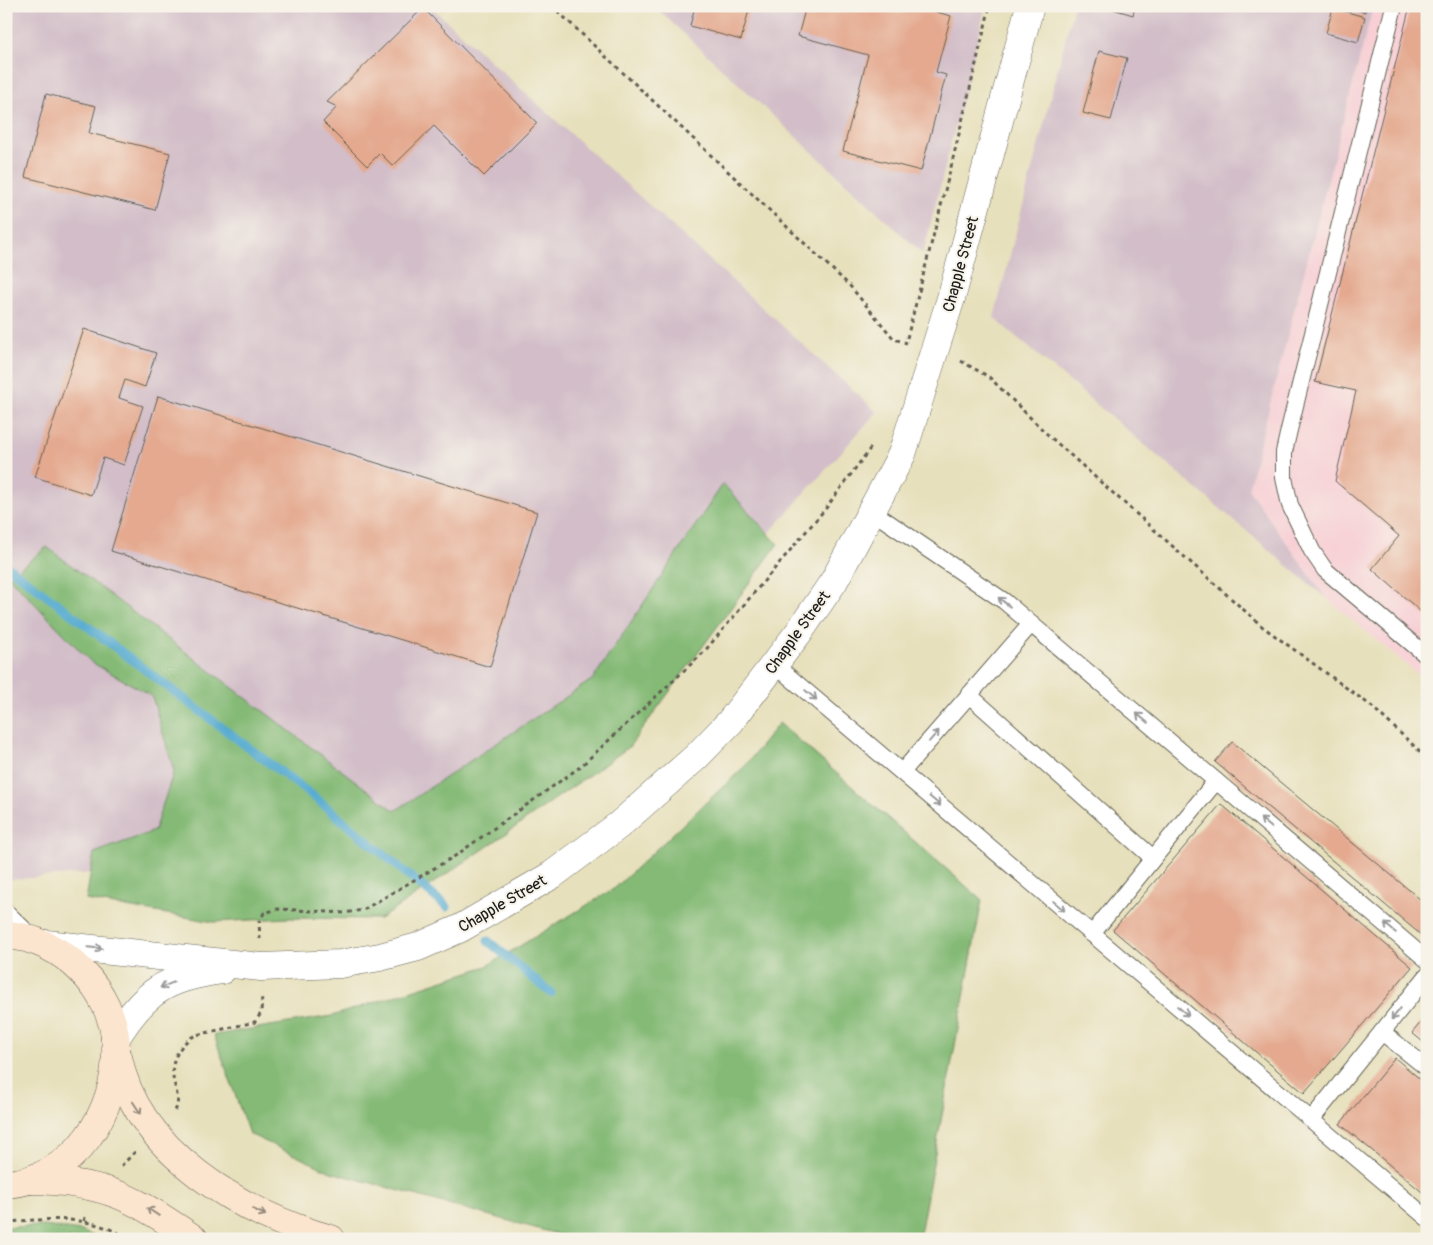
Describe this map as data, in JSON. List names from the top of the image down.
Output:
{
  "streets": {
    "street": ["Chapple Street"]
  }
}
